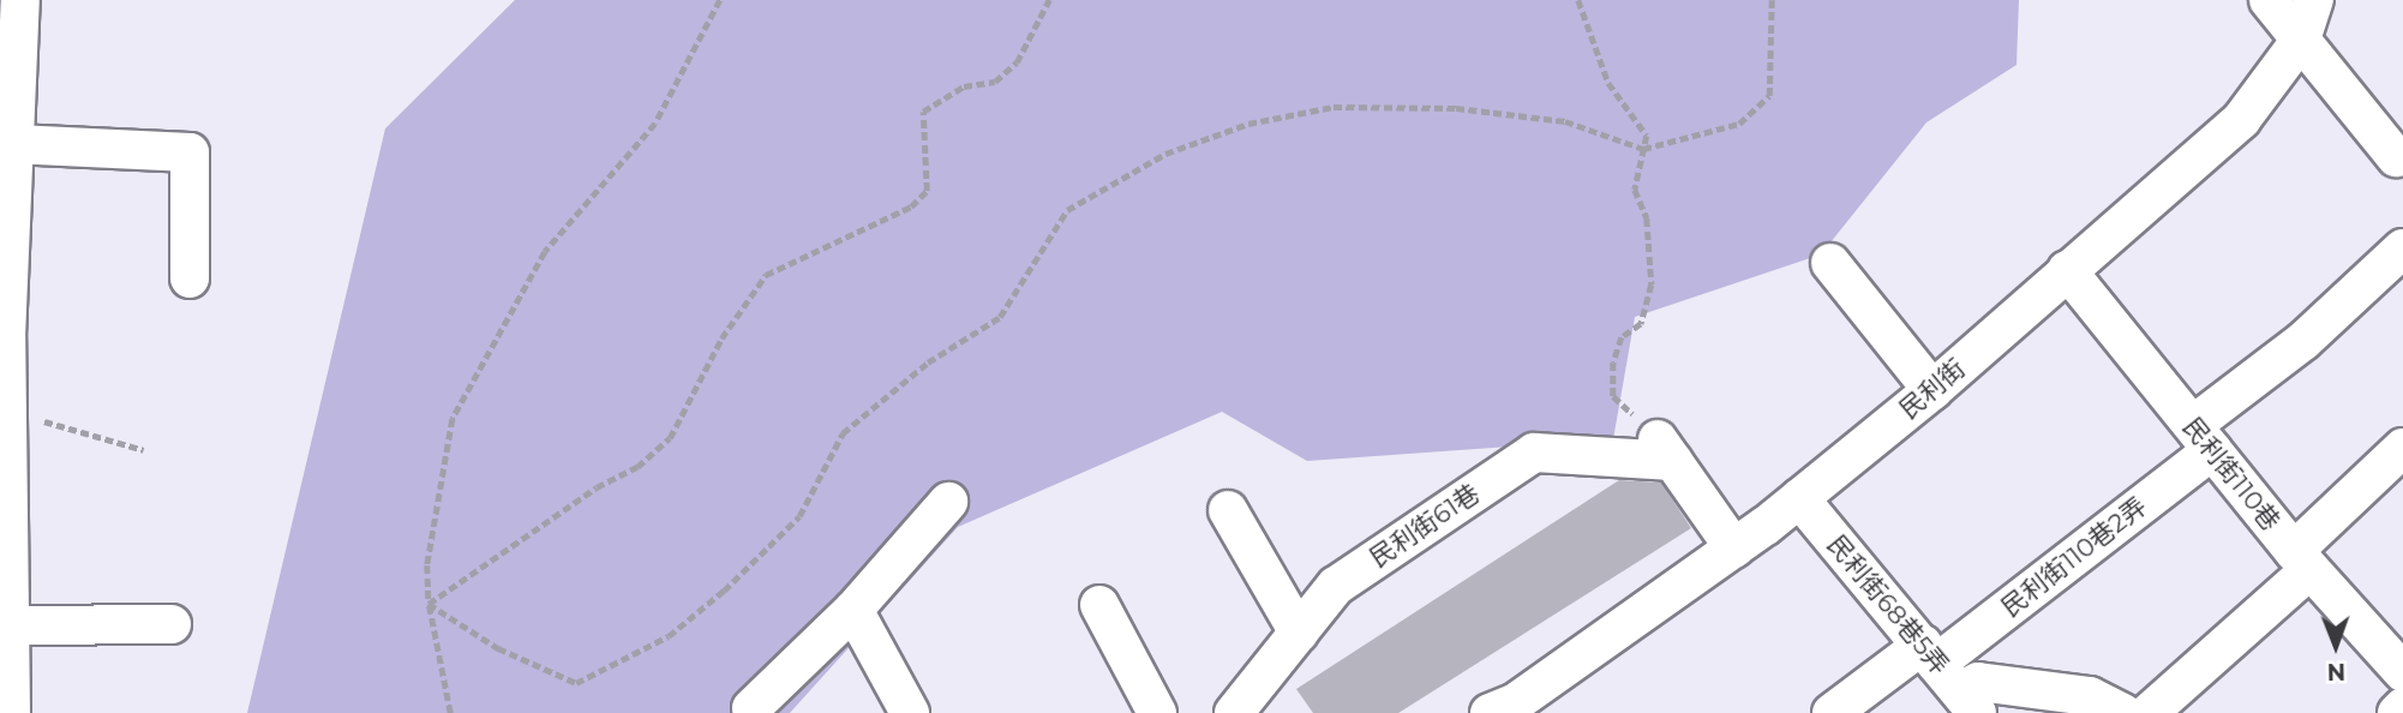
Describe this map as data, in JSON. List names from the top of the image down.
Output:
{
  "streets": {
    "street": [
      "民利街",
      "民利街110巷",
      "民利街61巷",
      "民利街110巷2弄",
      "民利街68巷5弄"
    ]
  },
  "crossings": [
    ["民利街", "民利街110巷"],
    ["民利街", "民利街68巷5弄"],
    ["民利街110巷", "民利街110巷2弄"],
    ["民利街110巷2弄", "民利街68巷5弄"]
  ],
  "north": "bottom"
}
